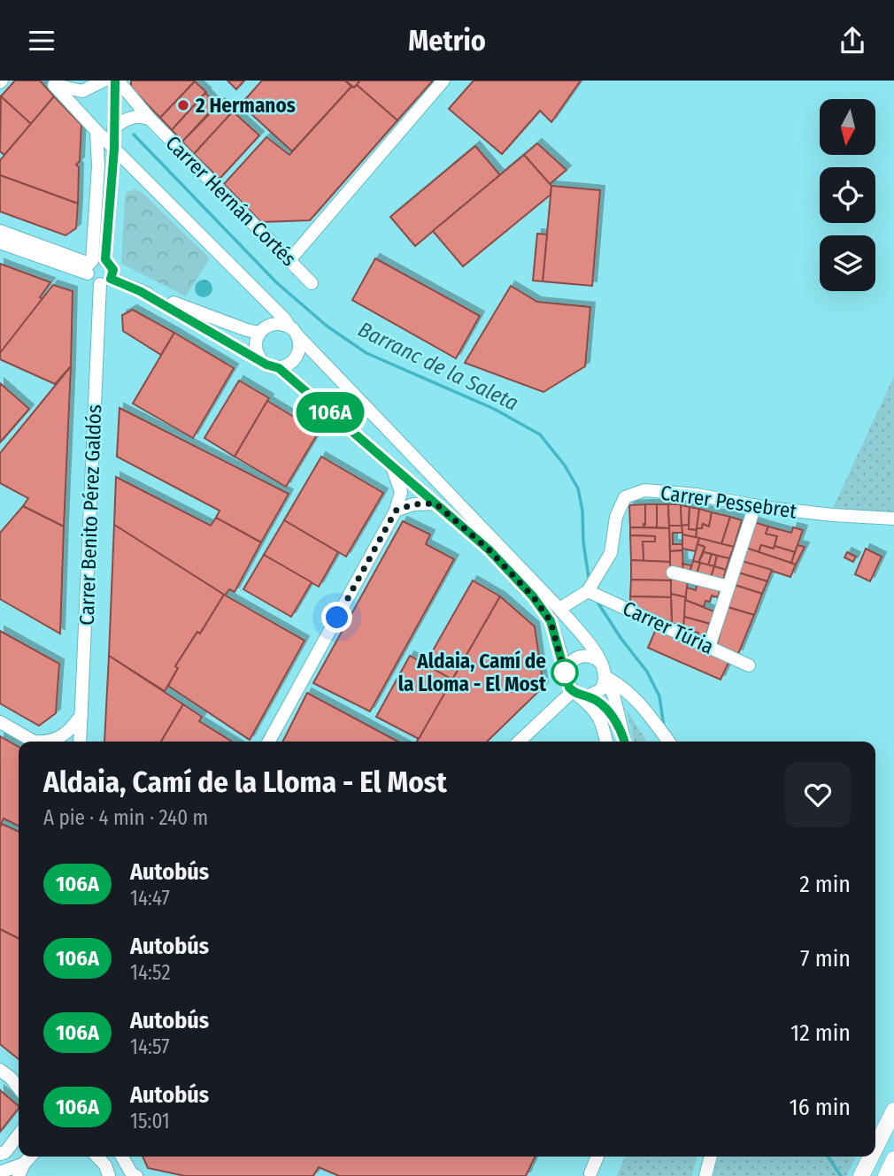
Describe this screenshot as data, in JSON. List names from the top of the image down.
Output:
{
  "streets": {
    "street": [
      "Carrer Hernán Cortés",
      "Carrer Pessebret",
      "Carrer Benito Pérez Galdós",
      "Carrer Túria"
    ]
  },
  "crossings": [
    ["Carrer Pessebret", "Carrer Túria"]
  ],
  "water": ["Barranc de la Saleta"],
  "places": ["2 Hermanos", "Aldaia, Camí de la Lloma - El Most"],
  "lines": ["bus line 106A"],
  "north": "bottom",
  "page": {
    "header": "Metrio",
    "on_map": "106A",
    "heading": ["Aldaia, Camí de la Lloma - El Most", "A pie · 4 min · 240 m"],
    "list": [
      {
        "mark": "106A",
        "name": "Autobús",
        "note": "14:47",
        "value": "2 min"
      },
      {
        "mark": "106A",
        "name": "Autobús",
        "note": "14:52",
        "value": "7 min"
      },
      {
        "mark": "106A",
        "name": "Autobús",
        "note": "14:57",
        "value": "12 min"
      },
      {
        "mark": "106A",
        "name": "Autobús",
        "note": "15:01",
        "value": "16 min"
      }
    ]
  }
}
